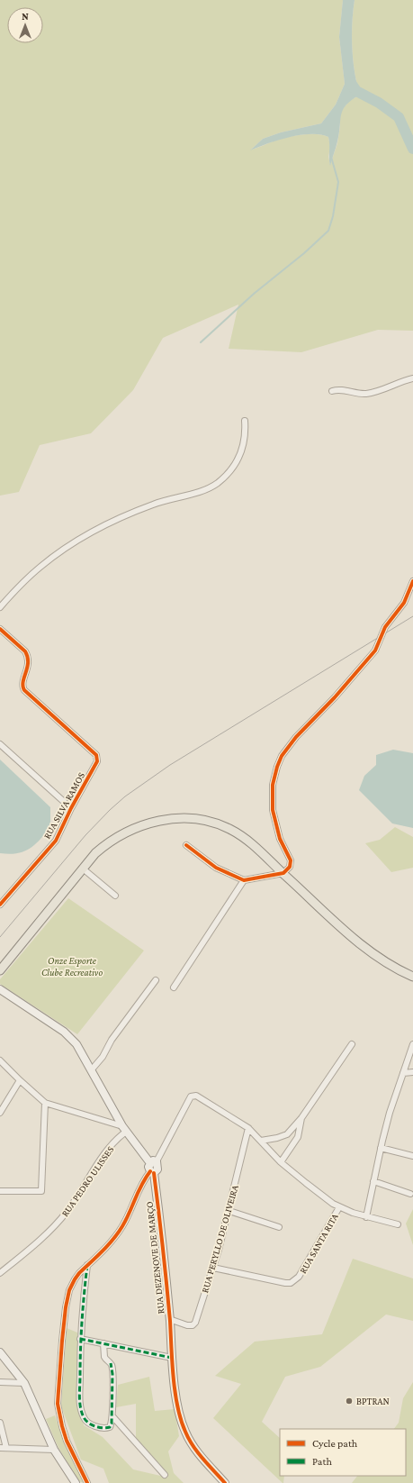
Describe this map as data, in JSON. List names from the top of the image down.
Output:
{
  "streets": {
    "street": [
      "RUA SILVA RAMOS",
      "RUA PEDRO ULISSES",
      "RUA PERYLLO DE OLIVEIRA",
      "RUA SANTA RITA",
      "RUA DEZENOVE DE MARÇO"
    ]
  },
  "crossings": [
    ["RUA PERYLLO DE OLIVEIRA", "RUA SANTA RITA"],
    ["RUA PERYLLO DE OLIVEIRA", "RUA DEZENOVE DE MARÇO"]
  ],
  "parks": ["Onze Esporte Clube Recreativo"],
  "places": ["BPTRAN"],
  "legend": ["Cycle path", "Path"],
  "north": "top"
}
